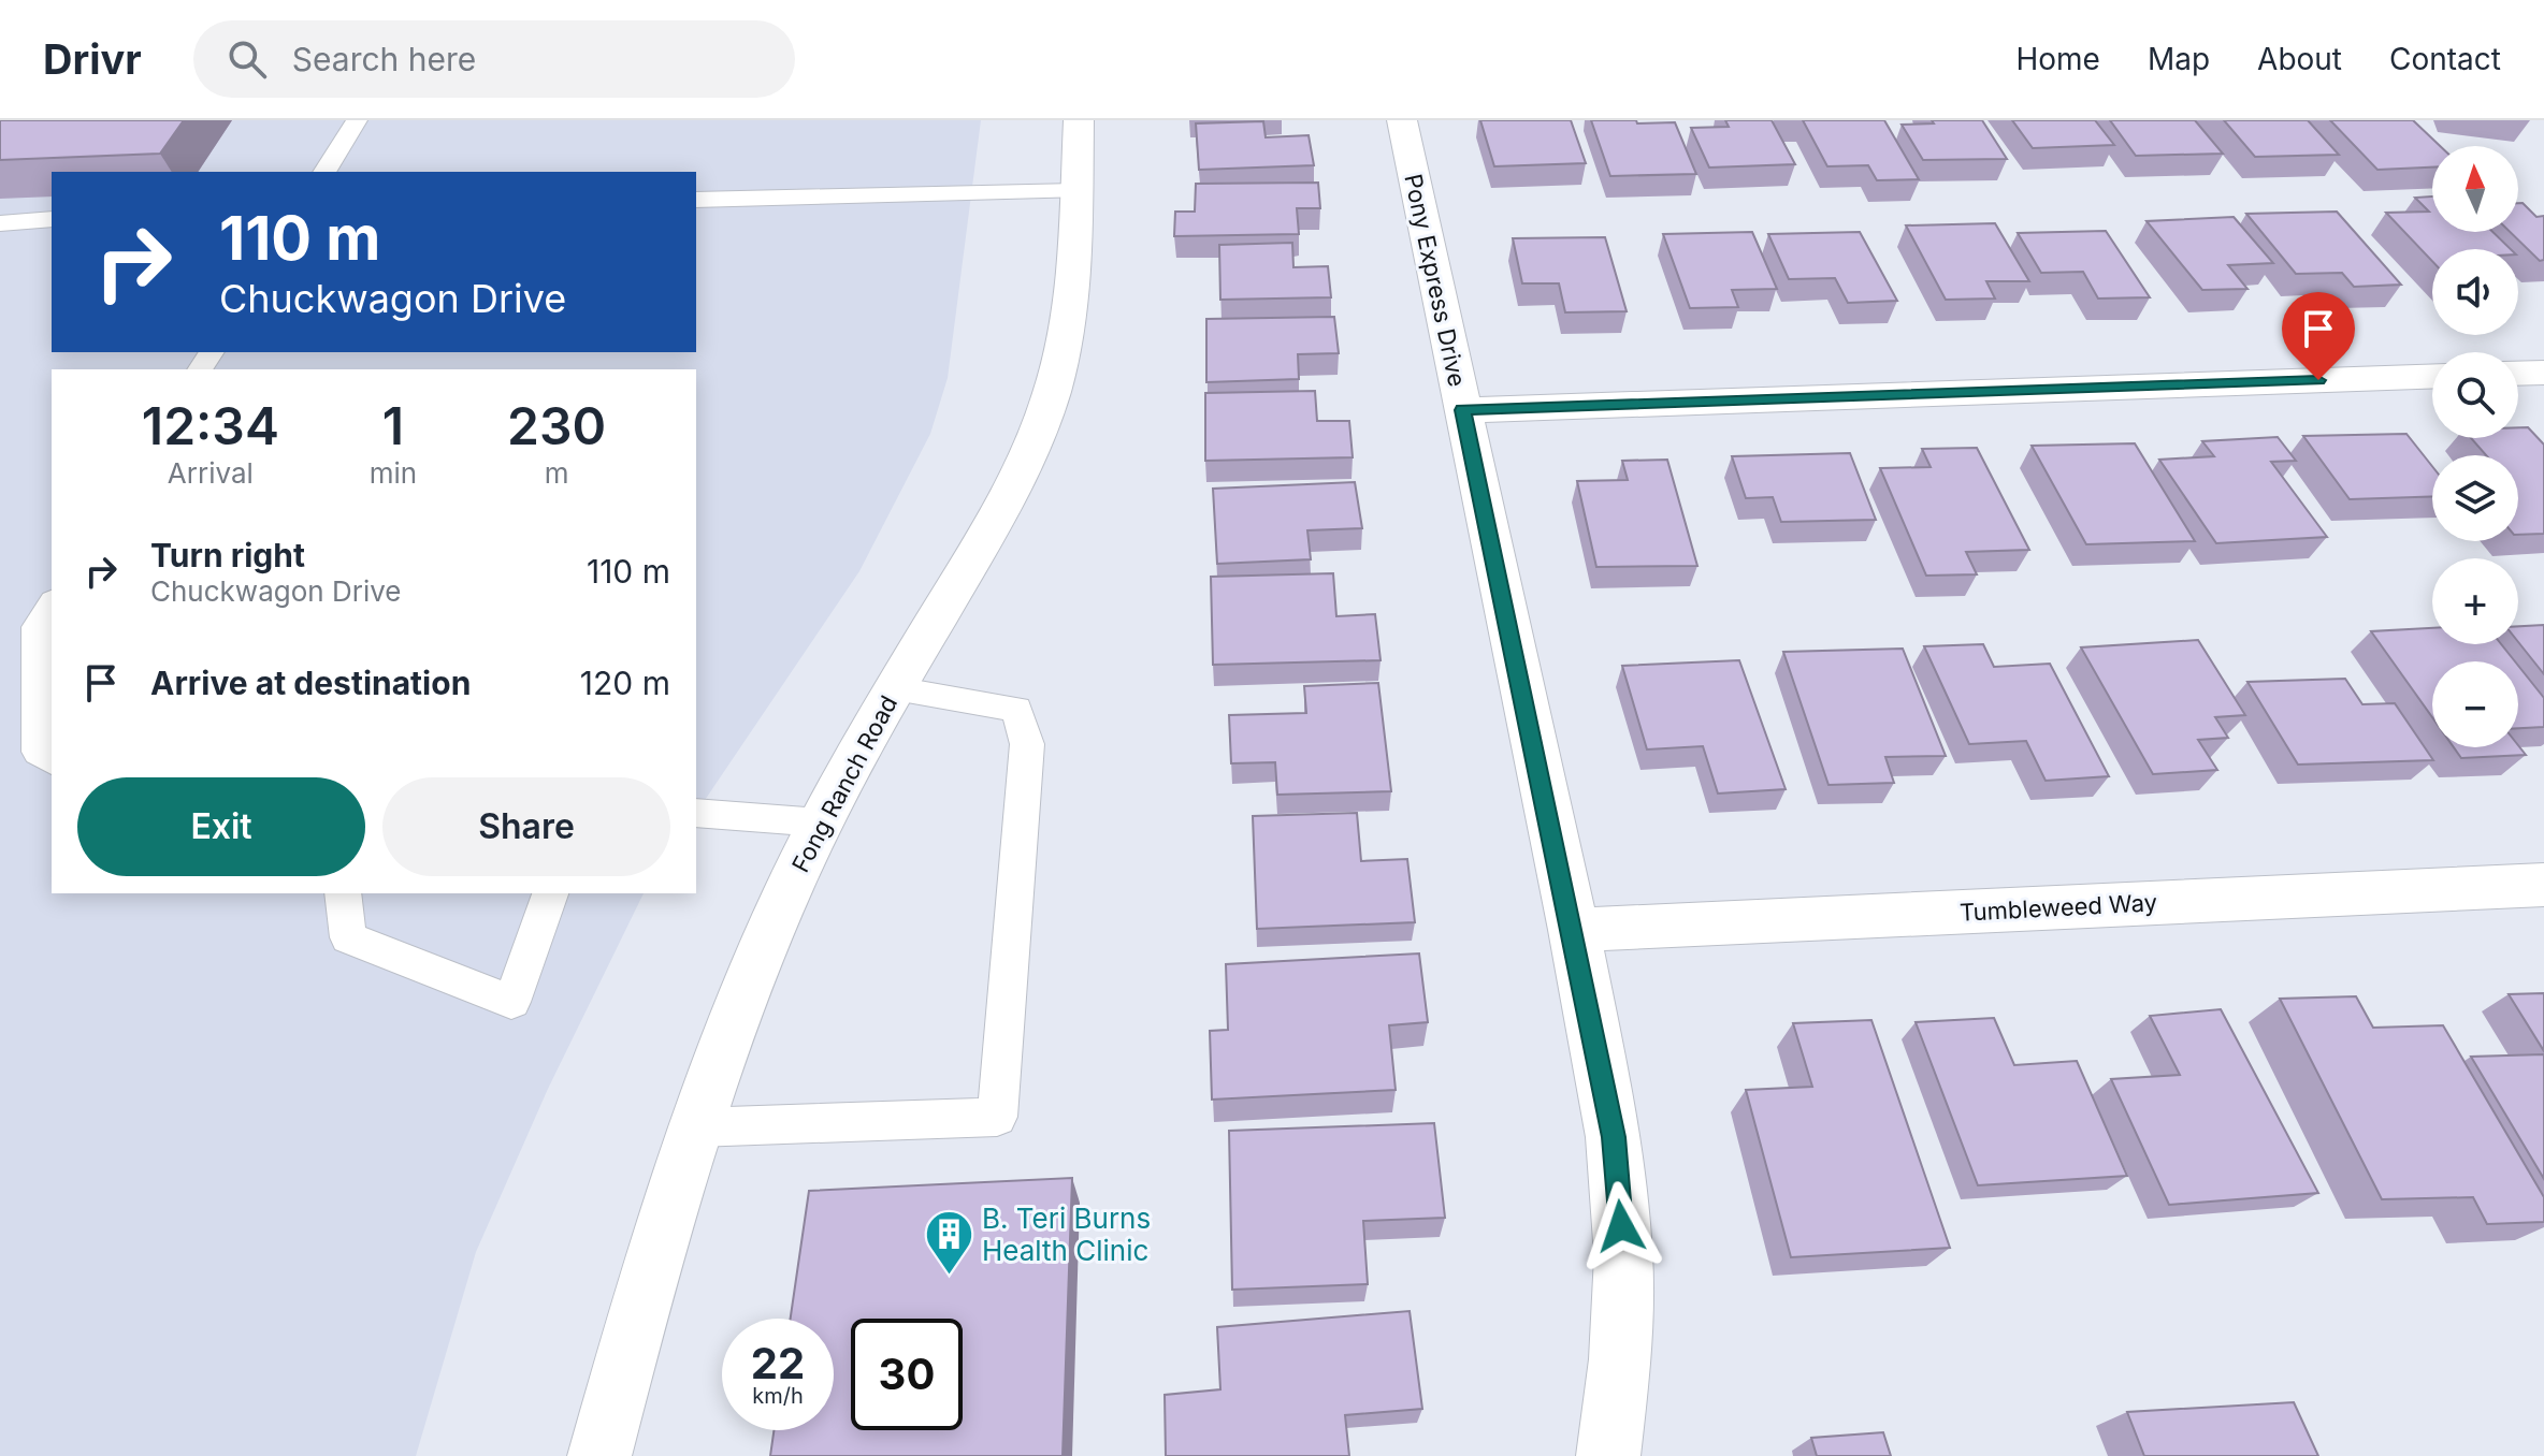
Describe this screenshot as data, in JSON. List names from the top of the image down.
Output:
{
  "streets": {
    "street": ["Pony Express Drive", "Fong Ranch Road", "Tumbleweed Way"]
  },
  "crossings": [
    ["Pony Express Drive", "Tumbleweed Way"]
  ],
  "places": {
    "building": ["B. Teri Burns Health Clinic"]
  },
  "north": "top",
  "page": {
    "header": "Drivr",
    "search": "Search here",
    "nav": [
      "Home",
      "Map",
      "About",
      "Contact"
    ],
    "map_buttons": ["+", "−"],
    "turn": ["110 m", "Chuckwagon Drive"],
    "eta": [
      "12:34",
      "Arrival",
      "1",
      "min",
      "230",
      "m"
    ],
    "list": [
      {
        "name": "Turn right",
        "note": "Chuckwagon Drive",
        "value": "110 m"
      },
      {
        "name": "Arrive at destination",
        "value": "120 m"
      }
    ],
    "buttons": ["Exit", "Share"],
    "speed": "22 km/h",
    "limit": "30"
  }
}
